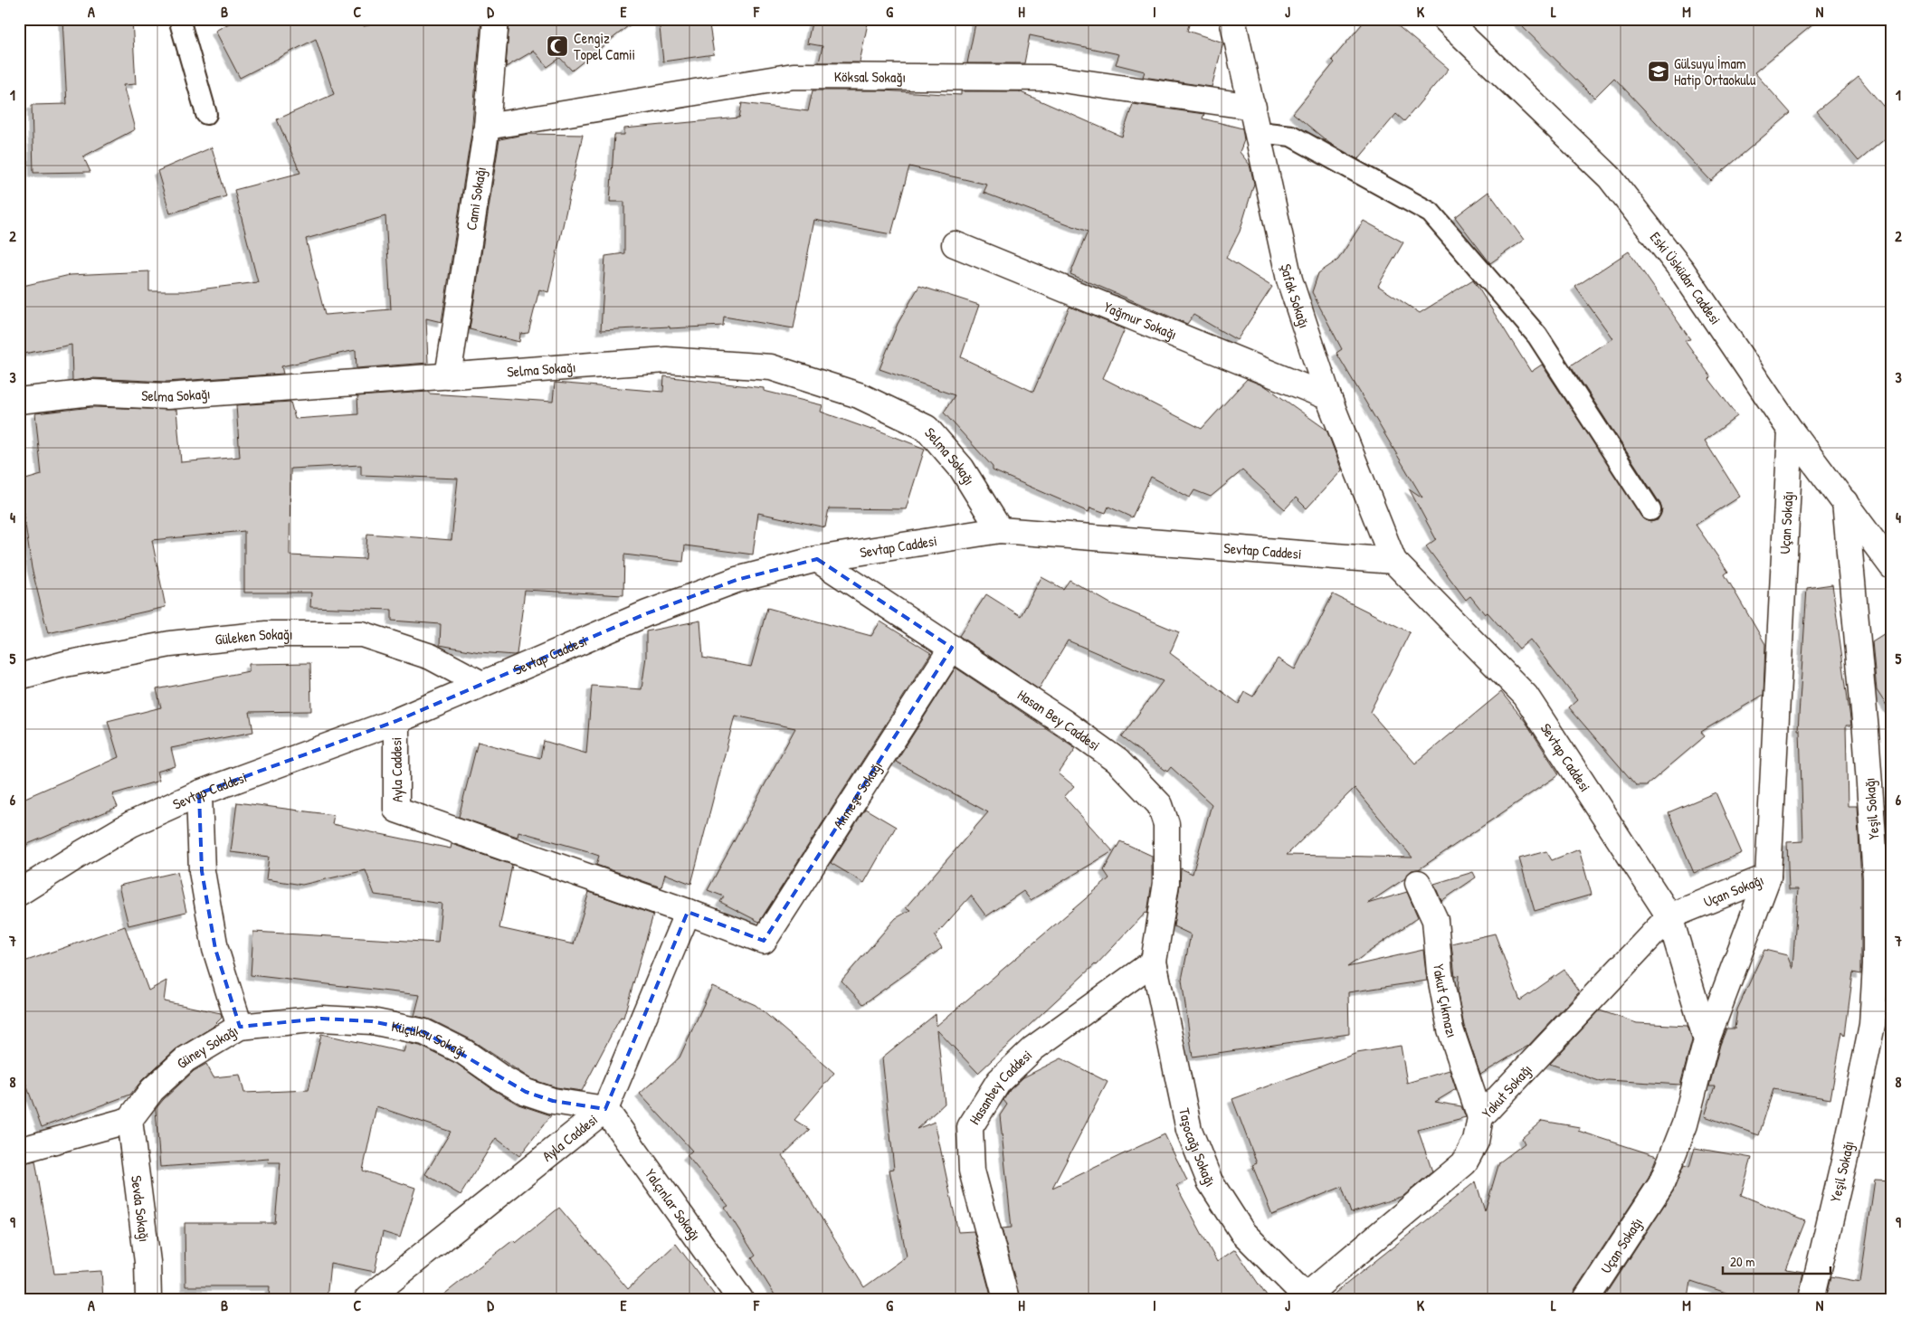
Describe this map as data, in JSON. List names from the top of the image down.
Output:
{
  "streets": {
    "street": [
      "Köksal Sokağı",
      "Cami Sokağı",
      "Eski Üsküdar Caddesi",
      "Şafak Sokağı",
      "Yağmur Sokağı",
      "Selma Sokağı",
      "Uçan Sokağı",
      "Sevtap Caddesi",
      "Güleken Sokağı",
      "Hasan Bey Caddesi",
      "Ayla Caddesi",
      "Akmeşe Sokağı",
      "Yeşil Sokağı",
      "Yakut Çıkmazı",
      "Küçüksu Sokağı",
      "Güney Sokağı",
      "Hasanbey Caddesi",
      "Yakut Sokağı",
      "Taşocağı Sokağı",
      "Yalçınlar Sokağı",
      "Sevda Sokağı"
    ]
  },
  "crossings": [
    ["Köksal Sokağı", "Cami Sokağı"],
    ["Köksal Sokağı", "Şafak Sokağı"],
    ["Cami Sokağı", "Selma Sokağı"],
    ["Eski Üsküdar Caddesi", "Uçan Sokağı"],
    ["Eski Üsküdar Caddesi", "Yeşil Sokağı"],
    ["Şafak Sokağı", "Yağmur Sokağı"],
    ["Şafak Sokağı", "Sevtap Caddesi"],
    ["Selma Sokağı", "Sevtap Caddesi"],
    ["Uçan Sokağı", "Sevtap Caddesi"],
    ["Uçan Sokağı", "Yakut Sokağı"],
    ["Sevtap Caddesi", "Güleken Sokağı"],
    ["Sevtap Caddesi", "Hasan Bey Caddesi"],
    ["Sevtap Caddesi", "Ayla Caddesi"],
    ["Sevtap Caddesi", "Güney Sokağı"],
    ["Sevtap Caddesi", "Yakut Sokağı"],
    ["Hasan Bey Caddesi", "Akmeşe Sokağı"],
    ["Hasan Bey Caddesi", "Hasanbey Caddesi"],
    ["Hasan Bey Caddesi", "Taşocağı Sokağı"],
    ["Ayla Caddesi", "Akmeşe Sokağı"],
    ["Ayla Caddesi", "Küçüksu Sokağı"],
    ["Ayla Caddesi", "Yalçınlar Sokağı"],
    ["Yakut Çıkmazı", "Yakut Sokağı"],
    ["Küçüksu Sokağı", "Güney Sokağı"],
    ["Küçüksu Sokağı", "Yalçınlar Sokağı"],
    ["Güney Sokağı", "Sevda Sokağı"],
    ["Hasanbey Caddesi", "Taşocağı Sokağı"],
    ["Yakut Sokağı", "Taşocağı Sokağı"]
  ],
  "places": {
    "mosque": ["Cengiz Topel Camii"],
    "school or university": ["Gülsuyu İmam Hatip Ortaokulu"]
  },
  "scale_bar": "20 m",
  "grid": {
    "columns": [
      "A",
      "B",
      "C",
      "D",
      "E",
      "F",
      "G",
      "H",
      "I",
      "J",
      "K",
      "L",
      "M",
      "N"
    ],
    "rows": [
      "1",
      "2",
      "3",
      "4",
      "5",
      "6",
      "7",
      "8",
      "9"
    ]
  }
}
